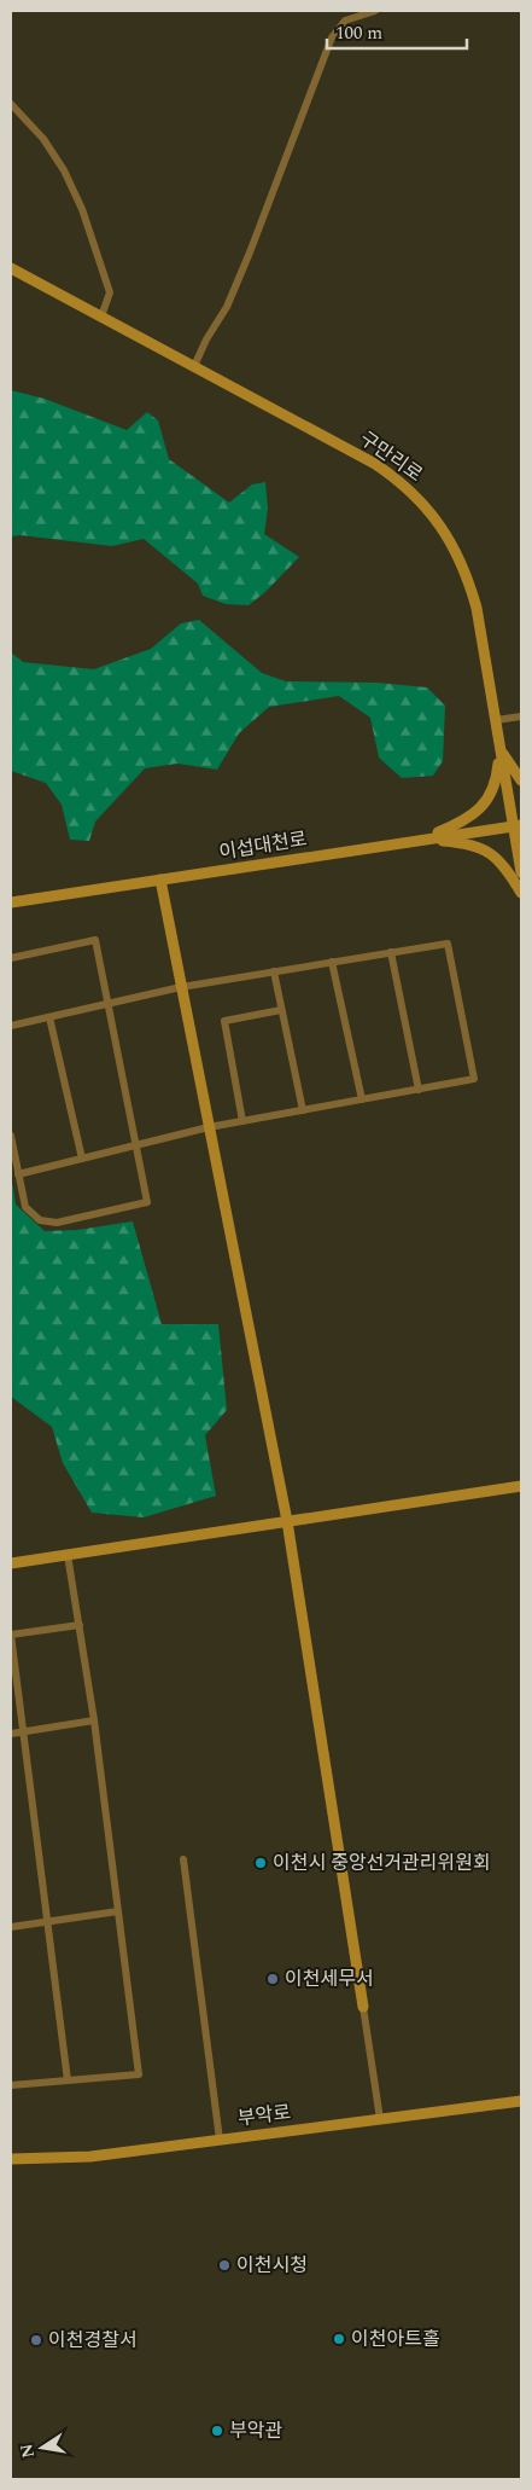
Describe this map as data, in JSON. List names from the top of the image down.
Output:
{
  "streets": {
    "street": ["구만리로", "이섭대천로", "부악로"]
  },
  "crossings": [
    ["구만리로", "이섭대천로"]
  ],
  "places": [
    "이천시 중앙선거관리위원회",
    "이천세무서",
    "이천시청",
    "이천아트홀",
    "이천경찰서",
    "부악관"
  ],
  "scale_bar": "100 m",
  "north": "left"
}
